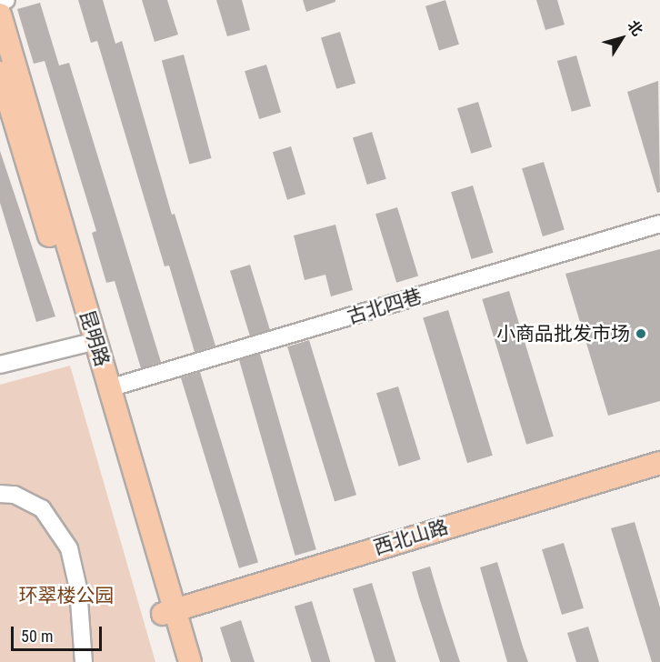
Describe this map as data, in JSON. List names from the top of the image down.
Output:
{
  "streets": {
    "main road": ["昆明路", "西北山路"],
    "street": ["古北四巷"]
  },
  "crossings": [
    ["古北四巷", "昆明路"],
    ["昆明路", "西北山路"]
  ],
  "parks": ["环翠楼公园"],
  "places": ["小商品批发市场"],
  "scale_bar": "50 m",
  "north": "top right"
}
